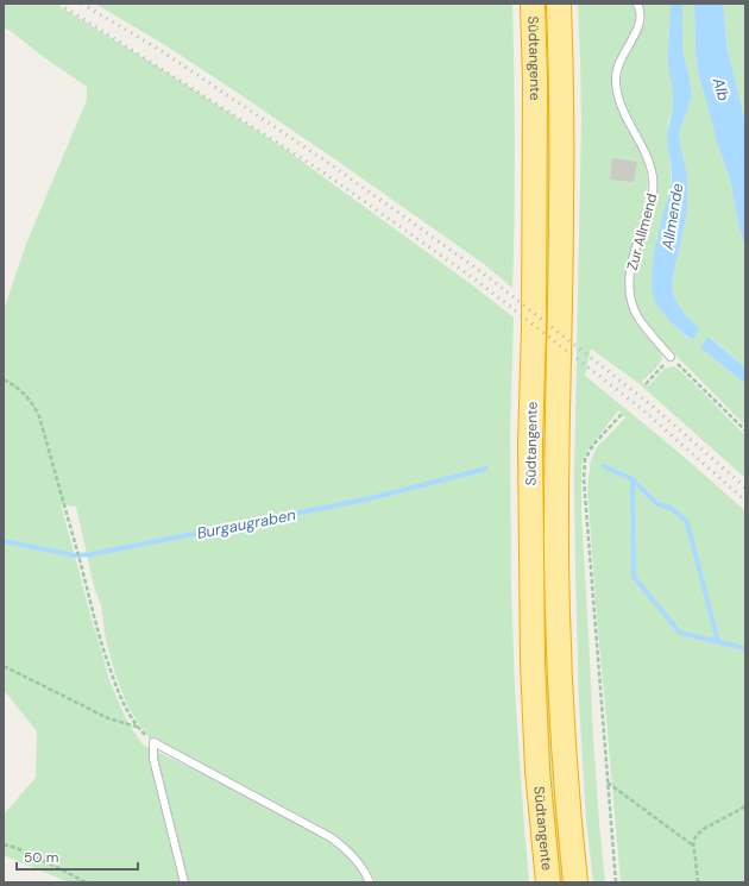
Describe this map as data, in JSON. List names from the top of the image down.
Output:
{
  "streets": {
    "highway": ["Südtangente"],
    "lane": ["Zur Allmend"]
  },
  "water": ["Alb", "Allmende", "Burgaugraben"],
  "scale_bar": "50 m"
}
